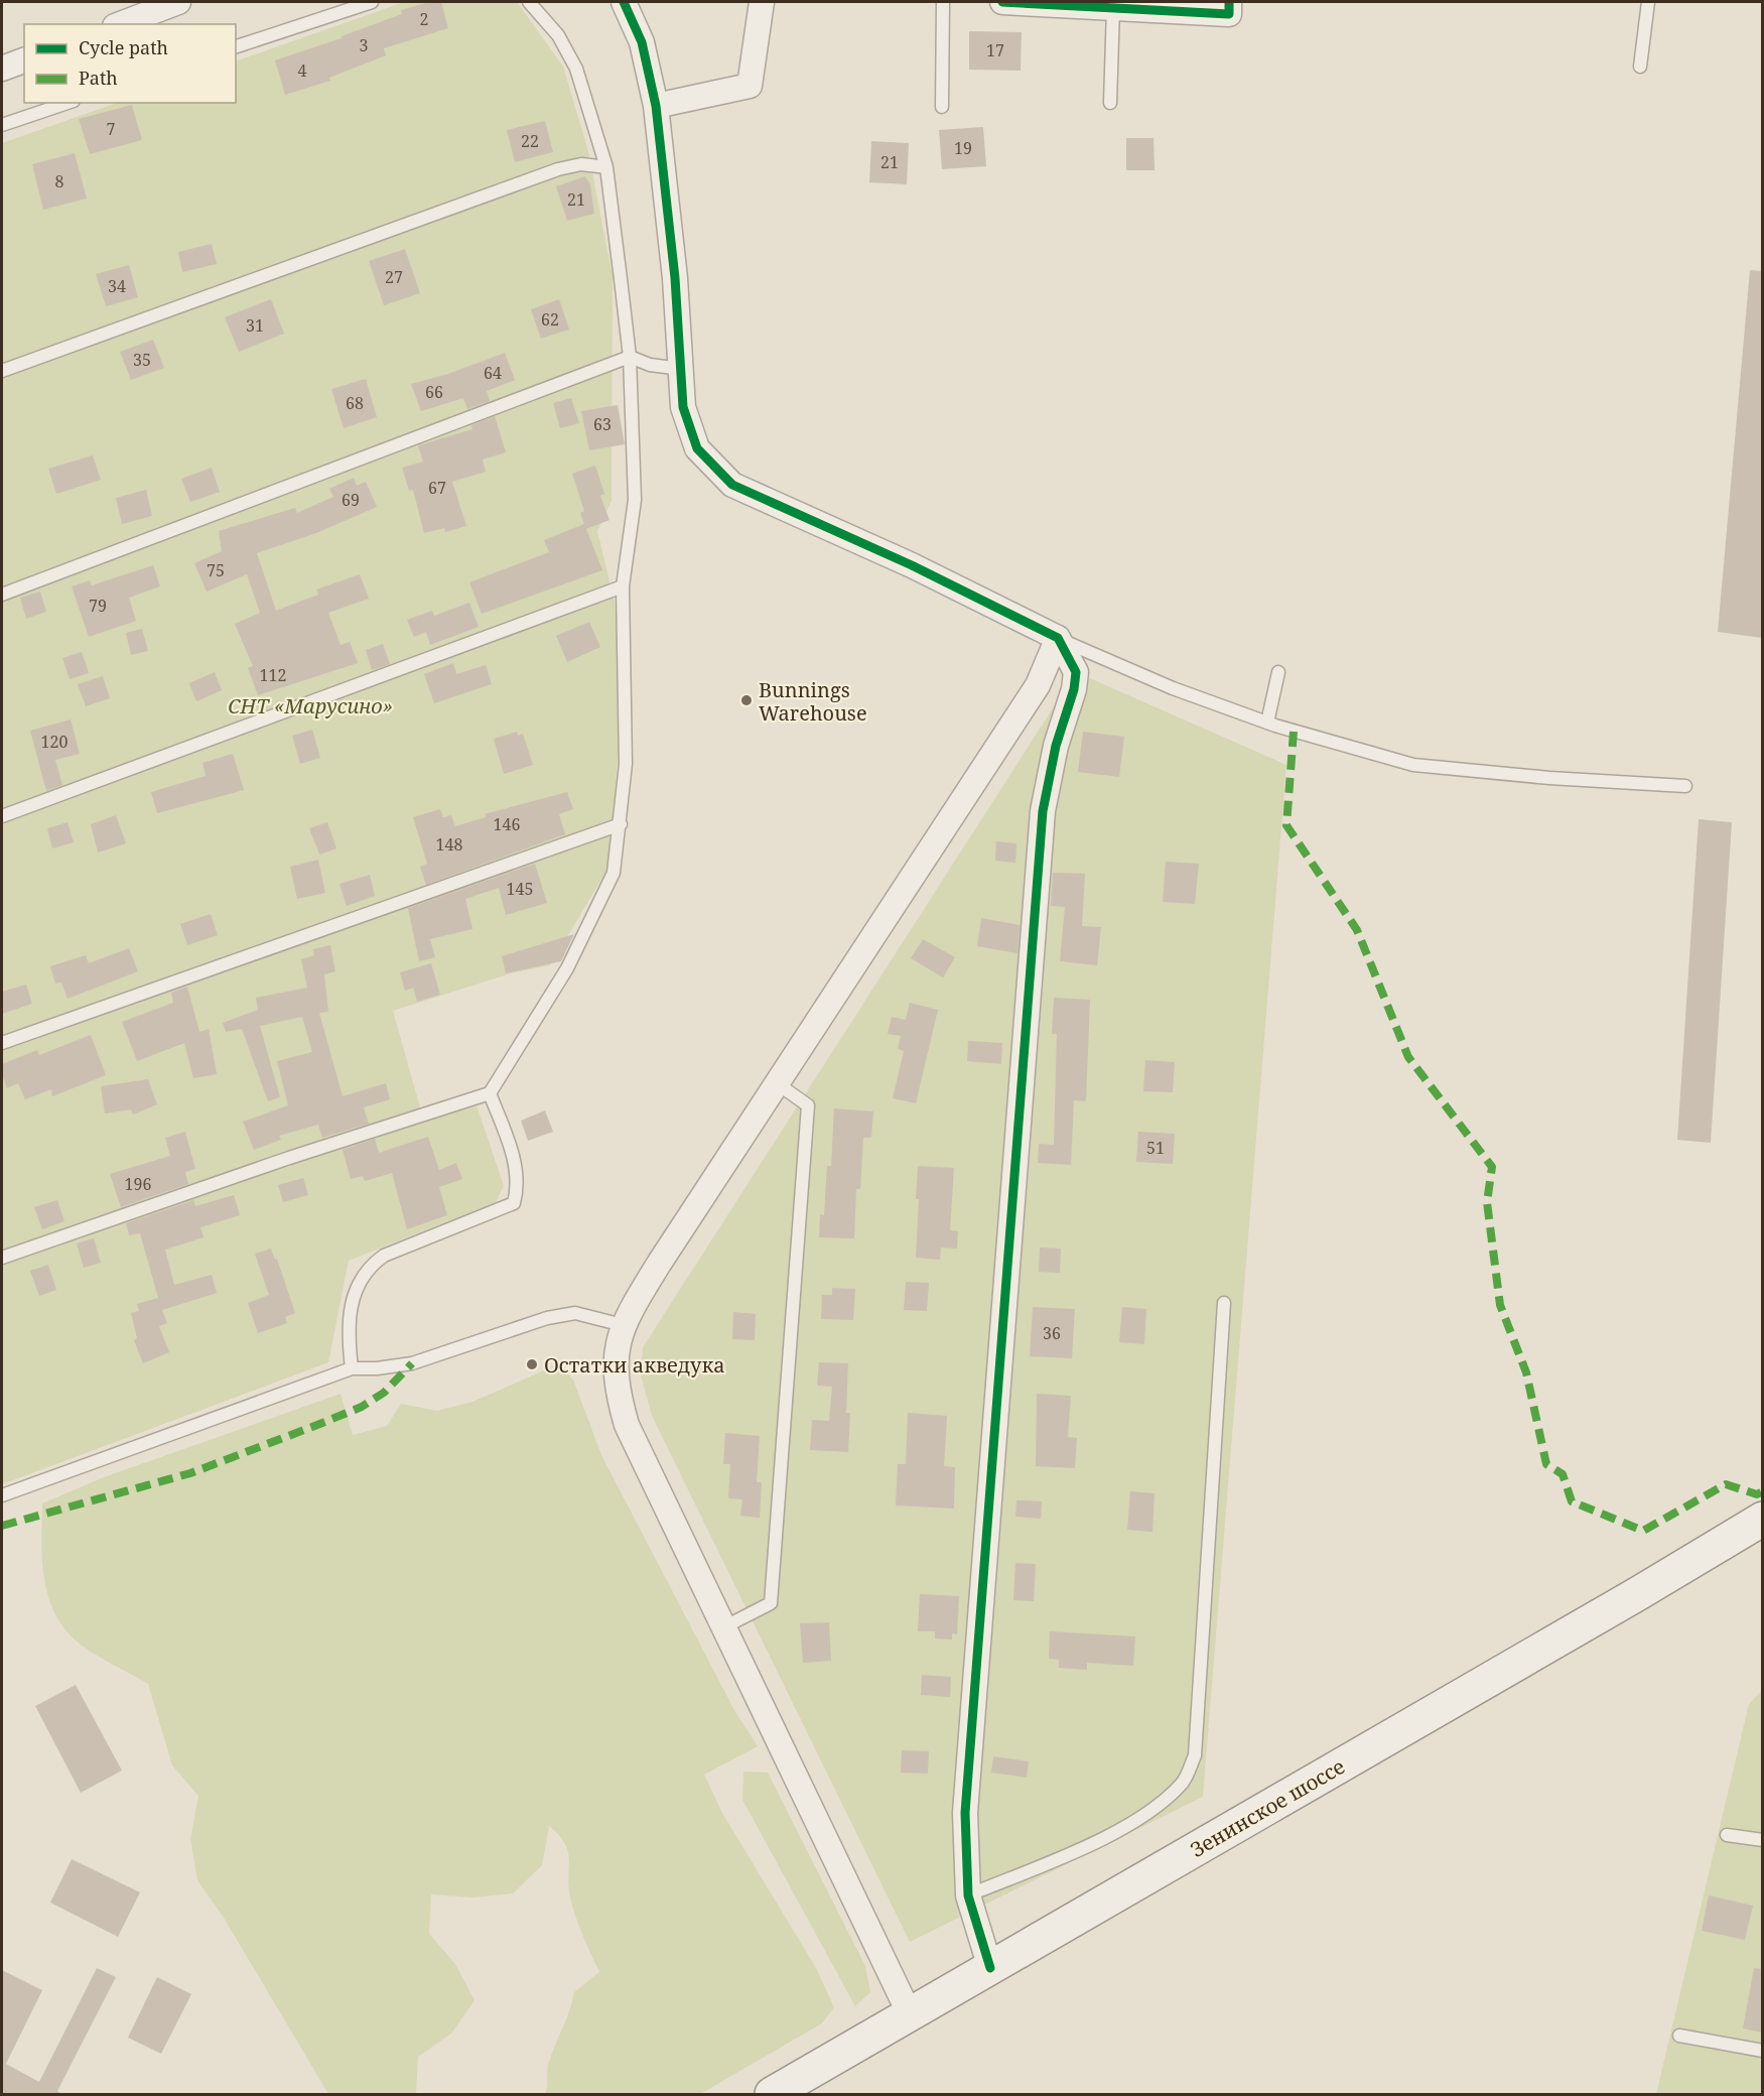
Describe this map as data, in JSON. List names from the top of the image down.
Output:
{
  "streets": {
    "main road": ["Зенинское шоссе"]
  },
  "parks": ["СНТ «Марусино»"],
  "places": ["Bunnings Warehouse", "Остатки акведука"],
  "house_numbers": [
    "2",
    "3",
    "17",
    "4",
    "7",
    "22",
    "19",
    "21",
    "8",
    "21",
    "27",
    "34",
    "62",
    "31",
    "35",
    "64",
    "66",
    "68",
    "63",
    "67",
    "69",
    "75",
    "79",
    "112",
    "120",
    "146",
    "148",
    "145",
    "51",
    "196",
    "36"
  ],
  "legend": ["Cycle path", "Path"]
}
